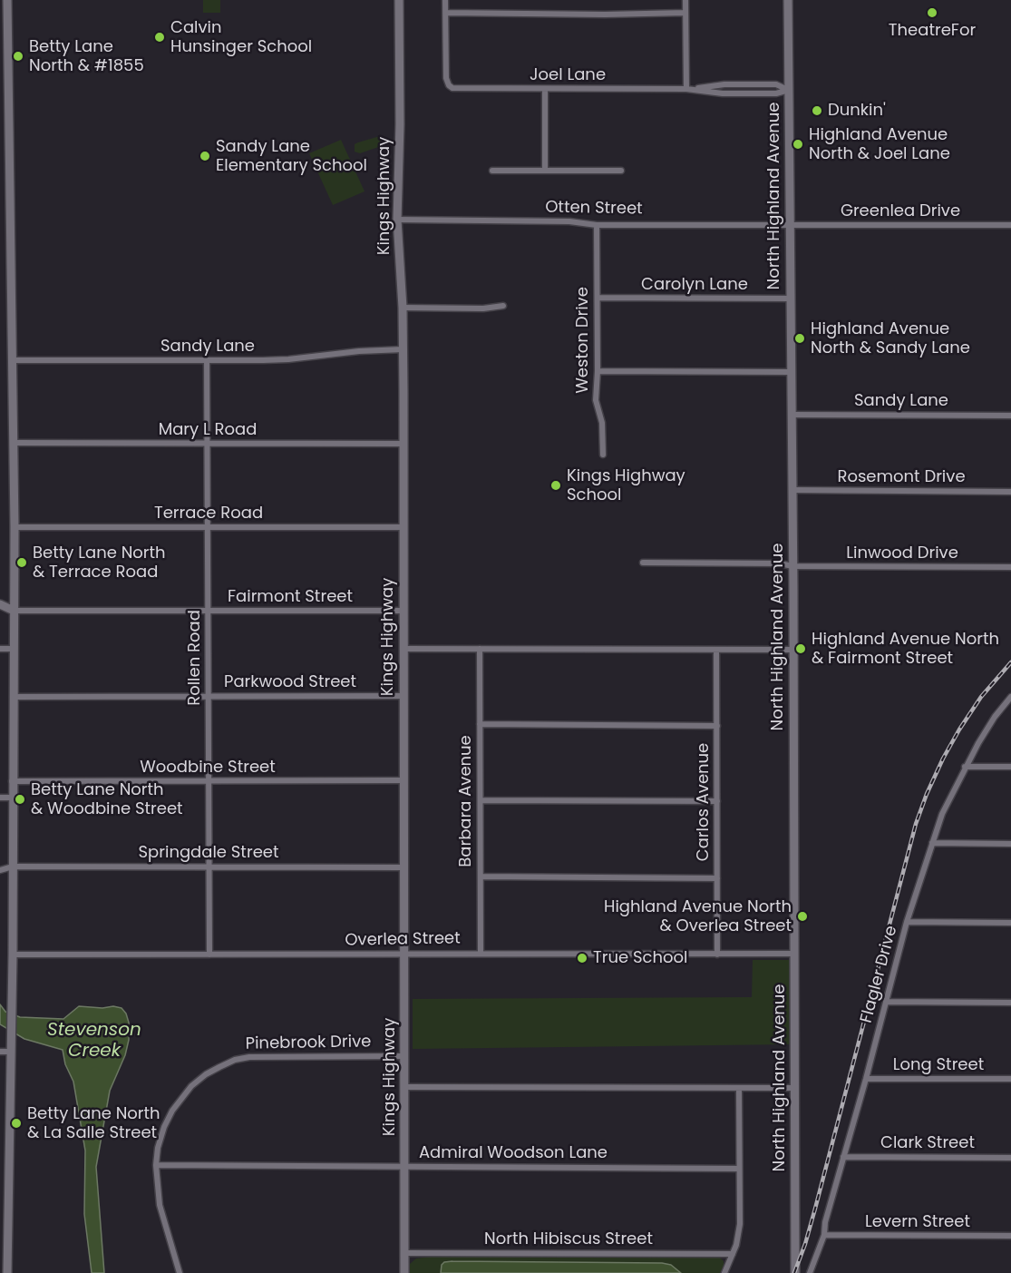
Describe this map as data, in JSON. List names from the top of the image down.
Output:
{
  "streets": {
    "street": [
      "Joel Lane",
      "Kings Highway",
      "North Highland Avenue",
      "Otten Street",
      "Greenlea Drive",
      "Carolyn Lane",
      "Weston Drive",
      "Sandy Lane",
      "Mary L Road",
      "Rosemont Drive",
      "Terrace Road",
      "Linwood Drive",
      "Fairmont Street",
      "Rollen Road",
      "Parkwood Street",
      "Woodbine Street",
      "Barbara Avenue",
      "Carlos Avenue",
      "Springdale Street",
      "Overlea Street",
      "Flagler Drive",
      "Pinebrook Drive",
      "Long Street",
      "Clark Street",
      "Admiral Woodson Lane",
      "Levern Street",
      "North Hibiscus Street"
    ]
  },
  "crossings": [
    ["Joel Lane", "North Highland Avenue"],
    ["Kings Highway", "Otten Street"],
    ["Kings Highway", "Sandy Lane"],
    ["Kings Highway", "Mary L Road"],
    ["Kings Highway", "Terrace Road"],
    ["Kings Highway", "Fairmont Street"],
    ["Kings Highway", "Parkwood Street"],
    ["Kings Highway", "Woodbine Street"],
    ["Kings Highway", "Springdale Street"],
    ["Kings Highway", "Overlea Street"],
    ["Kings Highway", "Pinebrook Drive"],
    ["Kings Highway", "Admiral Woodson Lane"],
    ["Kings Highway", "North Hibiscus Street"],
    ["North Highland Avenue", "Otten Street"],
    ["North Highland Avenue", "Greenlea Drive"],
    ["North Highland Avenue", "Carolyn Lane"],
    ["North Highland Avenue", "Sandy Lane"],
    ["North Highland Avenue", "Rosemont Drive"],
    ["North Highland Avenue", "Linwood Drive"],
    ["North Highland Avenue", "Overlea Street"],
    ["Otten Street", "Greenlea Drive"],
    ["Otten Street", "Weston Drive"],
    ["Carolyn Lane", "Weston Drive"],
    ["Sandy Lane", "Rollen Road"],
    ["Mary L Road", "Rollen Road"],
    ["Terrace Road", "Rollen Road"],
    ["Fairmont Street", "Rollen Road"],
    ["Rollen Road", "Parkwood Street"],
    ["Rollen Road", "Woodbine Street"],
    ["Rollen Road", "Springdale Street"],
    ["Rollen Road", "Overlea Street"],
    ["Barbara Avenue", "Overlea Street"],
    ["Carlos Avenue", "Overlea Street"],
    ["Flagler Drive", "Long Street"],
    ["Flagler Drive", "Clark Street"],
    ["Flagler Drive", "Levern Street"],
    ["Pinebrook Drive", "Admiral Woodson Lane"]
  ],
  "water": ["Stevenson Creek"],
  "places": [
    "TheatreFor",
    "Calvin Hunsinger School",
    "Betty Lane North & #1855",
    "Dunkin'",
    "Highland Avenue North & Joel Lane",
    "Sandy Lane Elementary School",
    "Highland Avenue North & Sandy Lane",
    "Kings Highway School",
    "Betty Lane North & Terrace Road",
    "Highland Avenue North & Fairmont Street",
    "Betty Lane North & Woodbine Street",
    "Highland Avenue North & Overlea Street",
    "True School",
    "Betty Lane North & La Salle Street"
  ]
}
